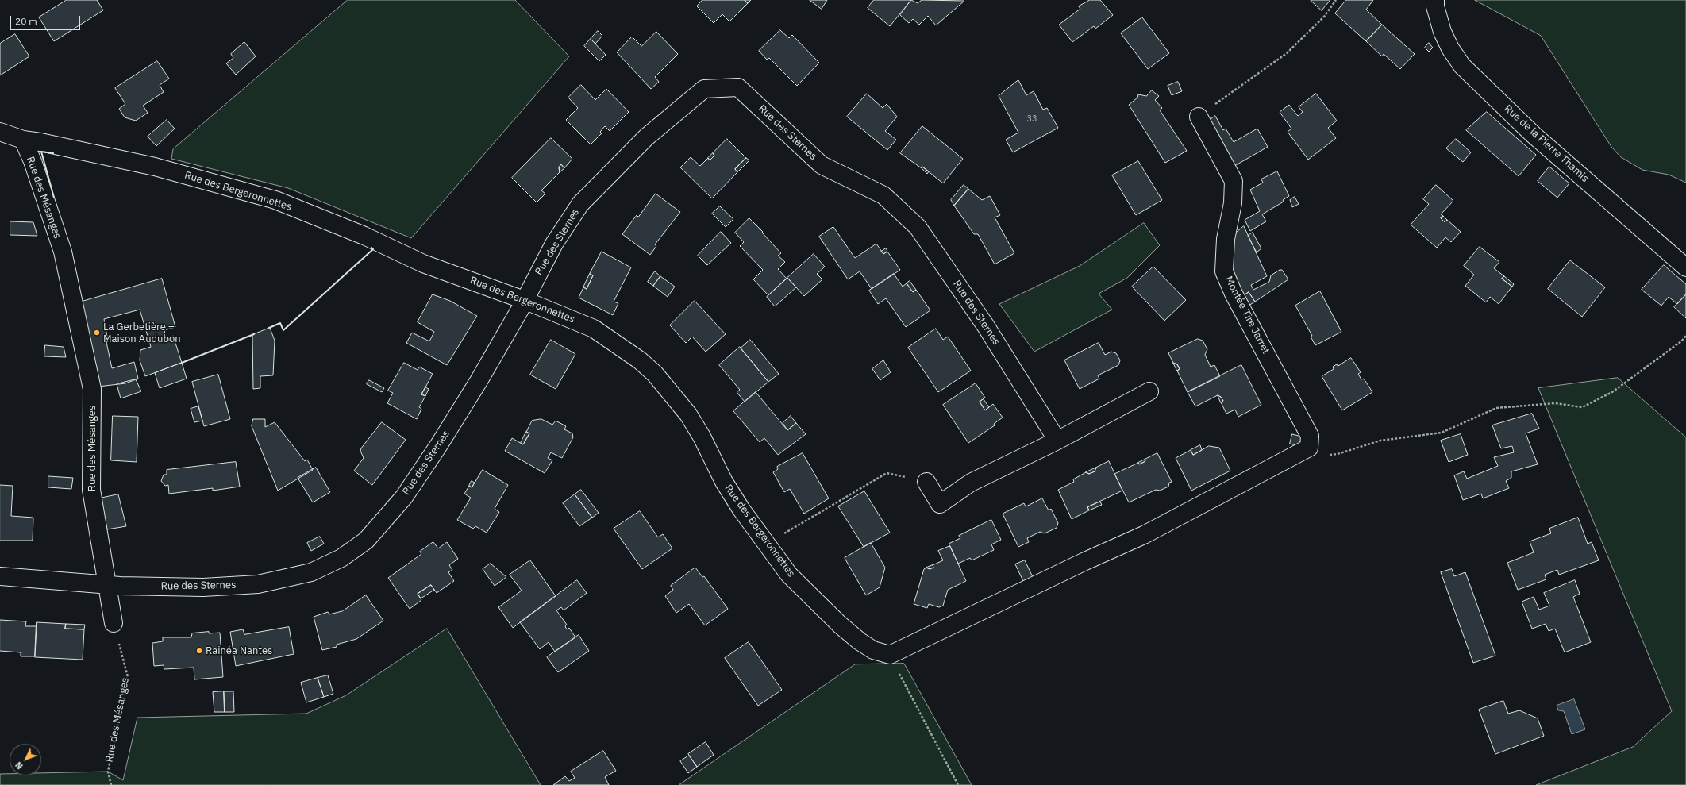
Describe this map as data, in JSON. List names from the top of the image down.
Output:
{
  "streets": {
    "street": [
      "Rue des Sternes",
      "Rue de la Pierre Thamis",
      "Rue des Bergeronnettes",
      "Rue des Mésanges",
      "Montée Tire Jarret"
    ]
  },
  "crossings": [
    ["Rue des Sternes", "Rue des Bergeronnettes"],
    ["Rue des Sternes", "Rue des Mésanges"],
    ["Rue des Bergeronnettes", "Rue des Mésanges"]
  ],
  "places": ["La Gerbetière – Maison Audubon", "Rainéa Nantes"],
  "house_numbers": ["33"],
  "scale_bar": "20 m",
  "north": "bottom left"
}
